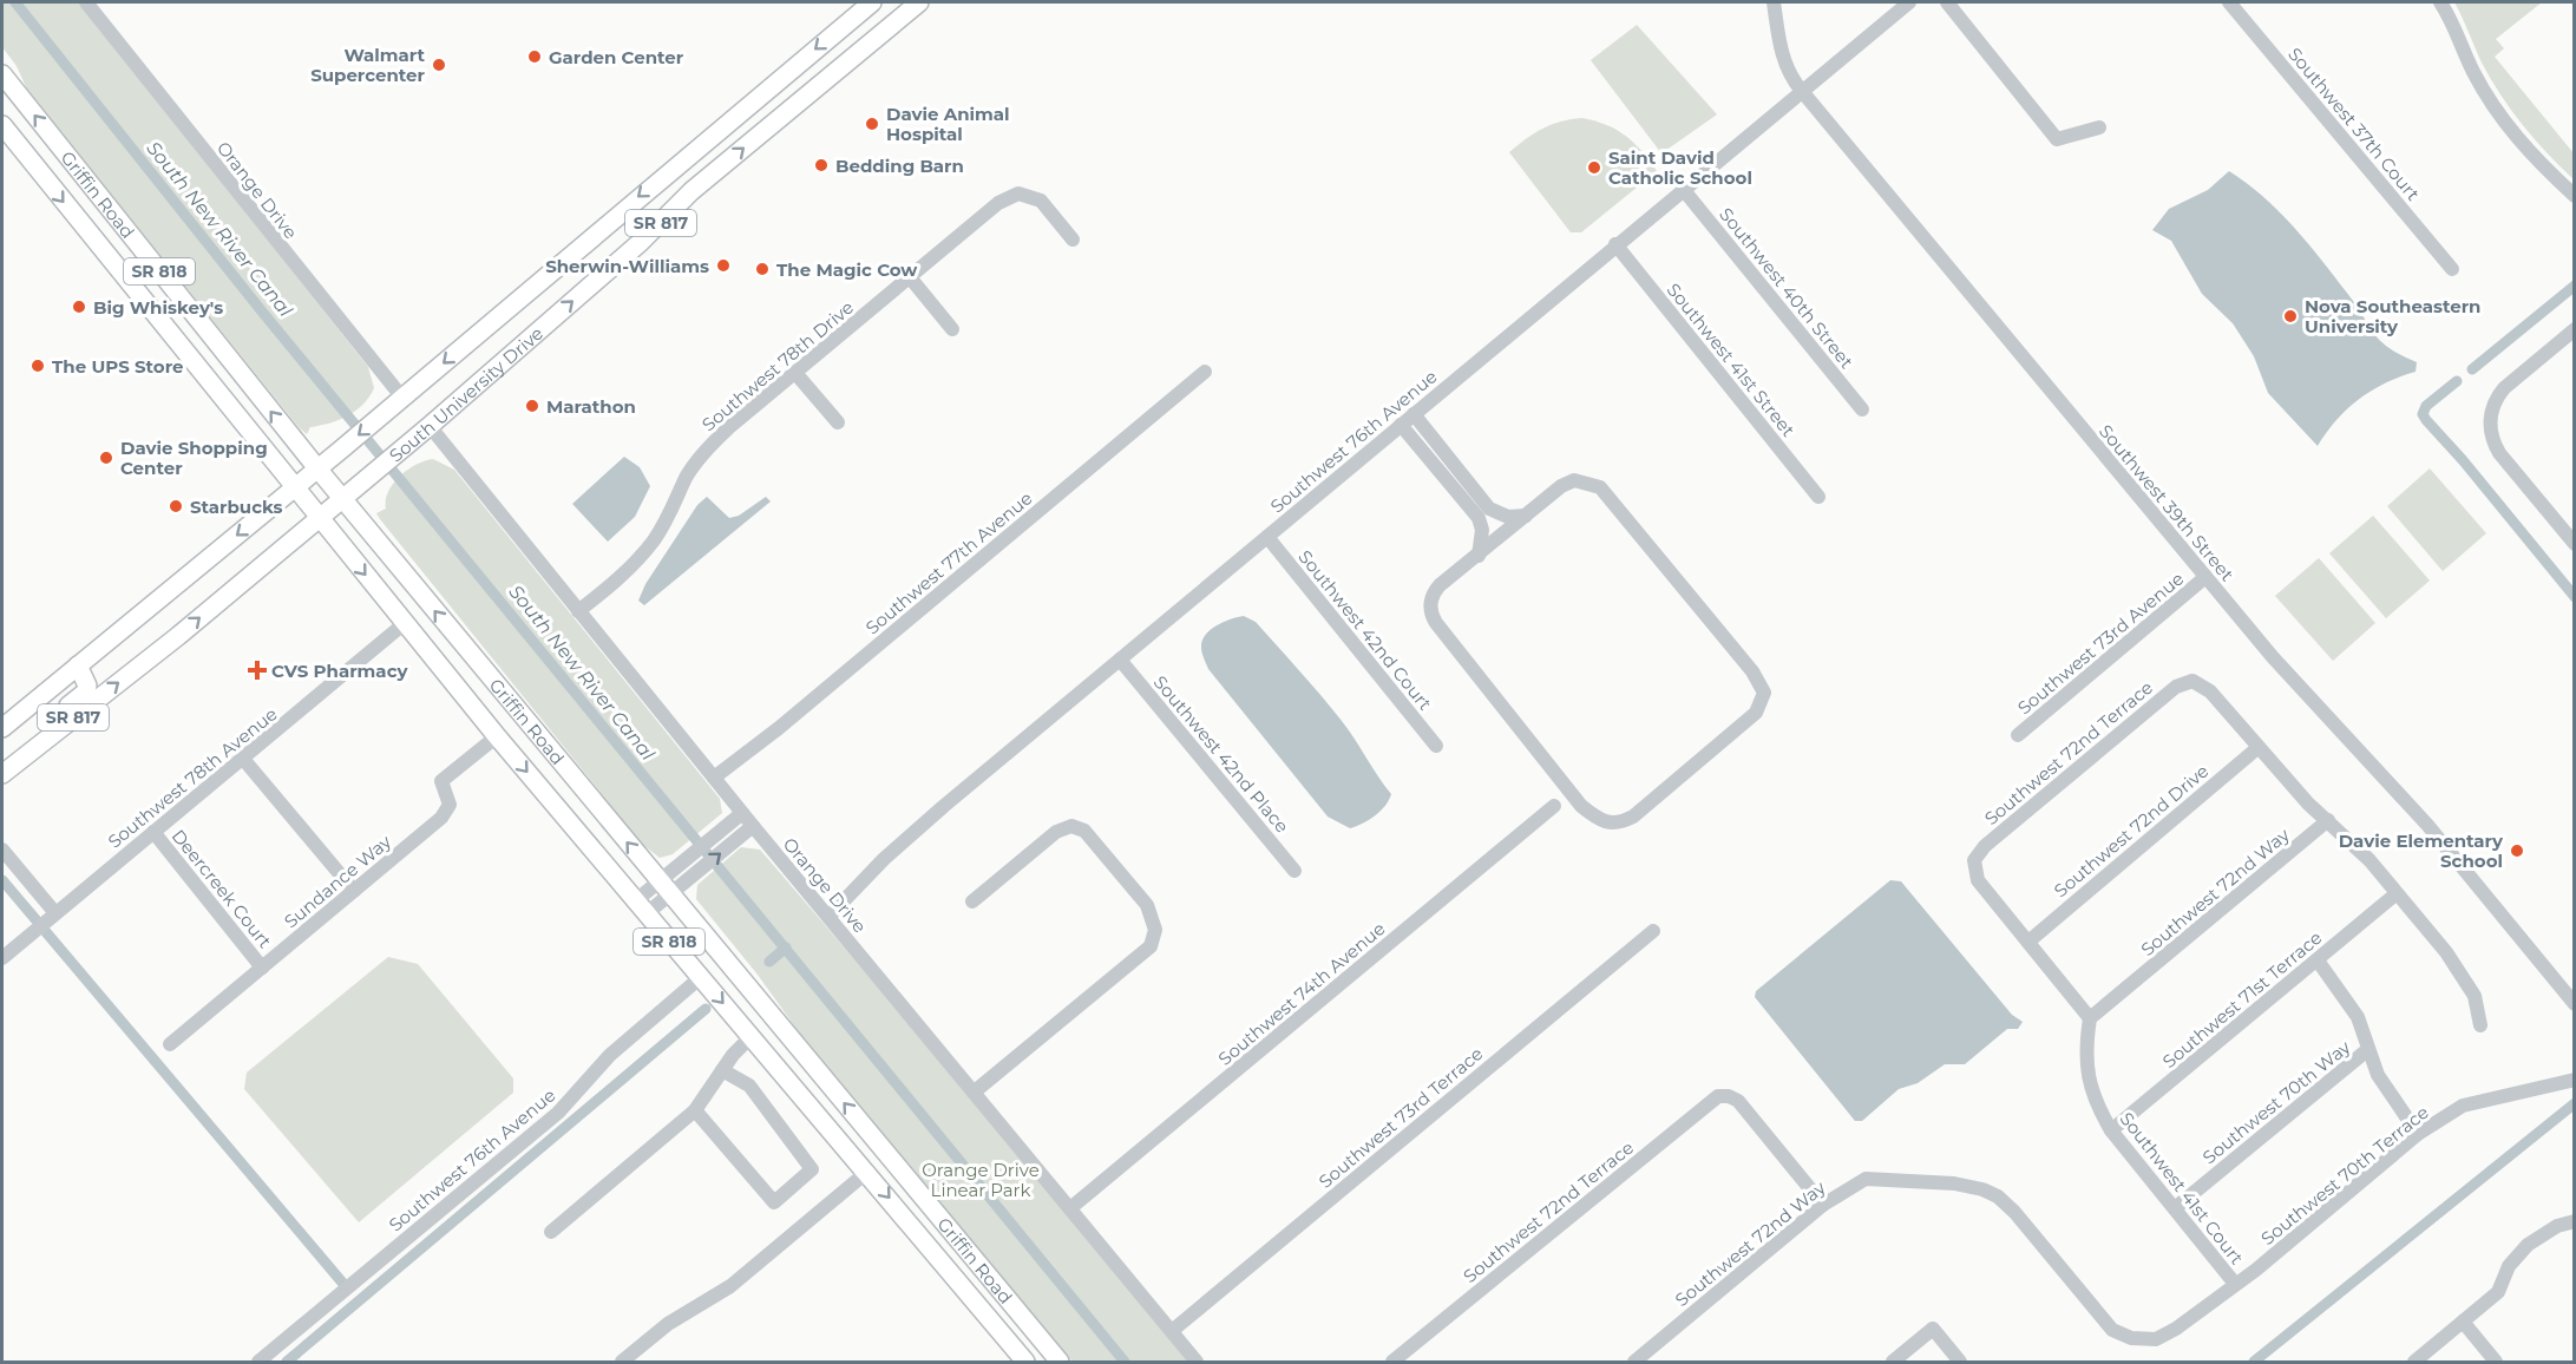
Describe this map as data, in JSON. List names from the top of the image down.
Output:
{
  "streets": {
    "main road": [
      "Griffin Road",
      "SR 817",
      "SR 818",
      "South University Drive"
    ],
    "street": [
      "Southwest 37th Court",
      "Orange Drive",
      "Southwest 40th Street",
      "Southwest 41st Street",
      "Southwest 78th Drive",
      "Southwest 76th Avenue",
      "Southwest 39th Street",
      "Southwest 77th Avenue",
      "Southwest 42nd Court",
      "Southwest 73rd Avenue",
      "Southwest 72nd Terrace",
      "Southwest 42nd Place",
      "Southwest 78th Avenue",
      "Southwest 72nd Drive",
      "Sundance Way",
      "Deercreek Court",
      "Southwest 72nd Way",
      "Southwest 74th Avenue",
      "Southwest 71st Terrace",
      "Southwest 70th Way",
      "Southwest 73rd Terrace",
      "Southwest 70th Terrace",
      "Southwest 41st Court"
    ]
  },
  "crossings": [
    ["Orange Drive", "SR 817"],
    ["Orange Drive", "Southwest 78th Drive"],
    ["Orange Drive", "South University Drive"],
    ["Orange Drive", "Southwest 76th Avenue"],
    ["Orange Drive", "Southwest 77th Avenue"],
    ["Orange Drive", "Southwest 74th Avenue"],
    ["Orange Drive", "Southwest 73rd Terrace"],
    ["Griffin Road", "SR 817"],
    ["Griffin Road", "South University Drive"],
    ["Griffin Road", "Southwest 76th Avenue"],
    ["Griffin Road", "Southwest 78th Avenue"],
    ["Griffin Road", "Sundance Way"],
    ["Southwest 40th Street", "Southwest 76th Avenue"],
    ["Southwest 41st Street", "Southwest 76th Avenue"],
    ["Southwest 76th Avenue", "Southwest 39th Street"],
    ["Southwest 76th Avenue", "Southwest 42nd Court"],
    ["Southwest 76th Avenue", "Southwest 42nd Place"],
    ["Southwest 39th Street", "Southwest 73rd Avenue"],
    ["Southwest 72nd Terrace", "Southwest 72nd Drive"],
    ["Southwest 72nd Terrace", "Southwest 72nd Way"],
    ["Southwest 78th Avenue", "Deercreek Court"],
    ["Sundance Way", "Deercreek Court"],
    ["Southwest 72nd Way", "Southwest 70th Terrace"],
    ["Southwest 72nd Way", "Southwest 41st Court"],
    ["Southwest 71st Terrace", "Southwest 41st Court"],
    ["Southwest 70th Way", "Southwest 41st Court"],
    ["Southwest 70th Terrace", "Southwest 41st Court"]
  ],
  "water": ["South New River Canal"],
  "parks": ["Orange Drive Linear Park"],
  "places": {
    "other": [
      "Garden Center",
      "Walmart Supercenter",
      "Davie Animal Hospital",
      "Bedding Barn",
      "Saint David Catholic School",
      "Sherwin-Williams",
      "The Magic Cow",
      "Big Whiskey's",
      "Nova Southeastern University",
      "The UPS Store",
      "Marathon",
      "Davie Shopping Center",
      "Starbucks",
      "Davie Elementary School"
    ],
    "health": ["CVS Pharmacy"]
  }
}
